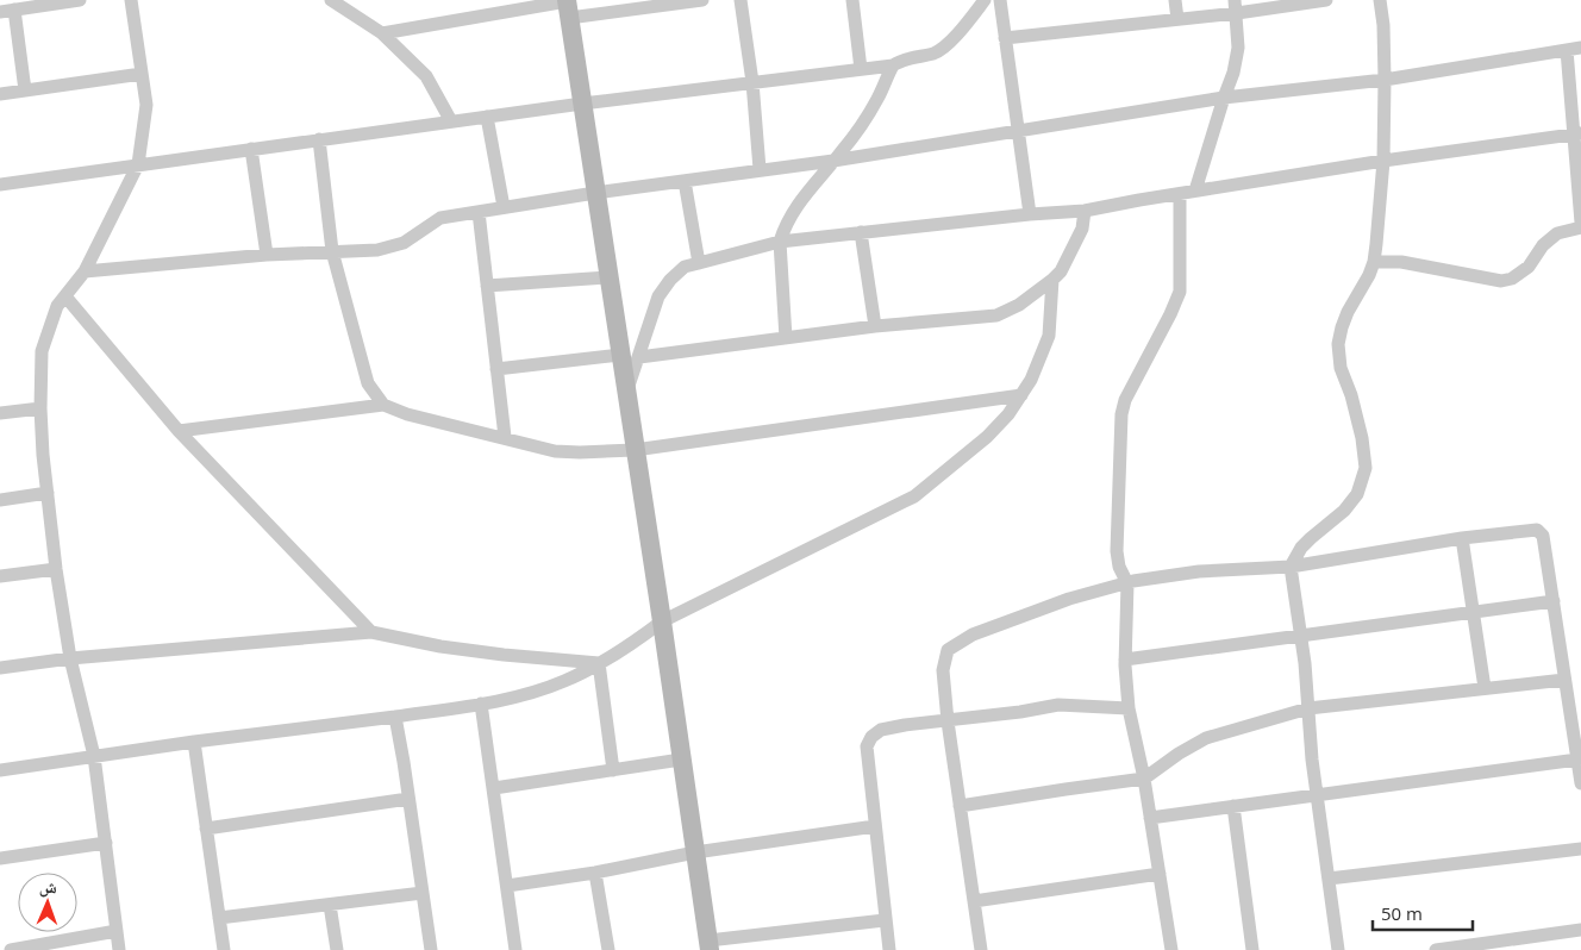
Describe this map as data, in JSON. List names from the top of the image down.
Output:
{
  "scale_bar": "50 m",
  "north": "top"
}
